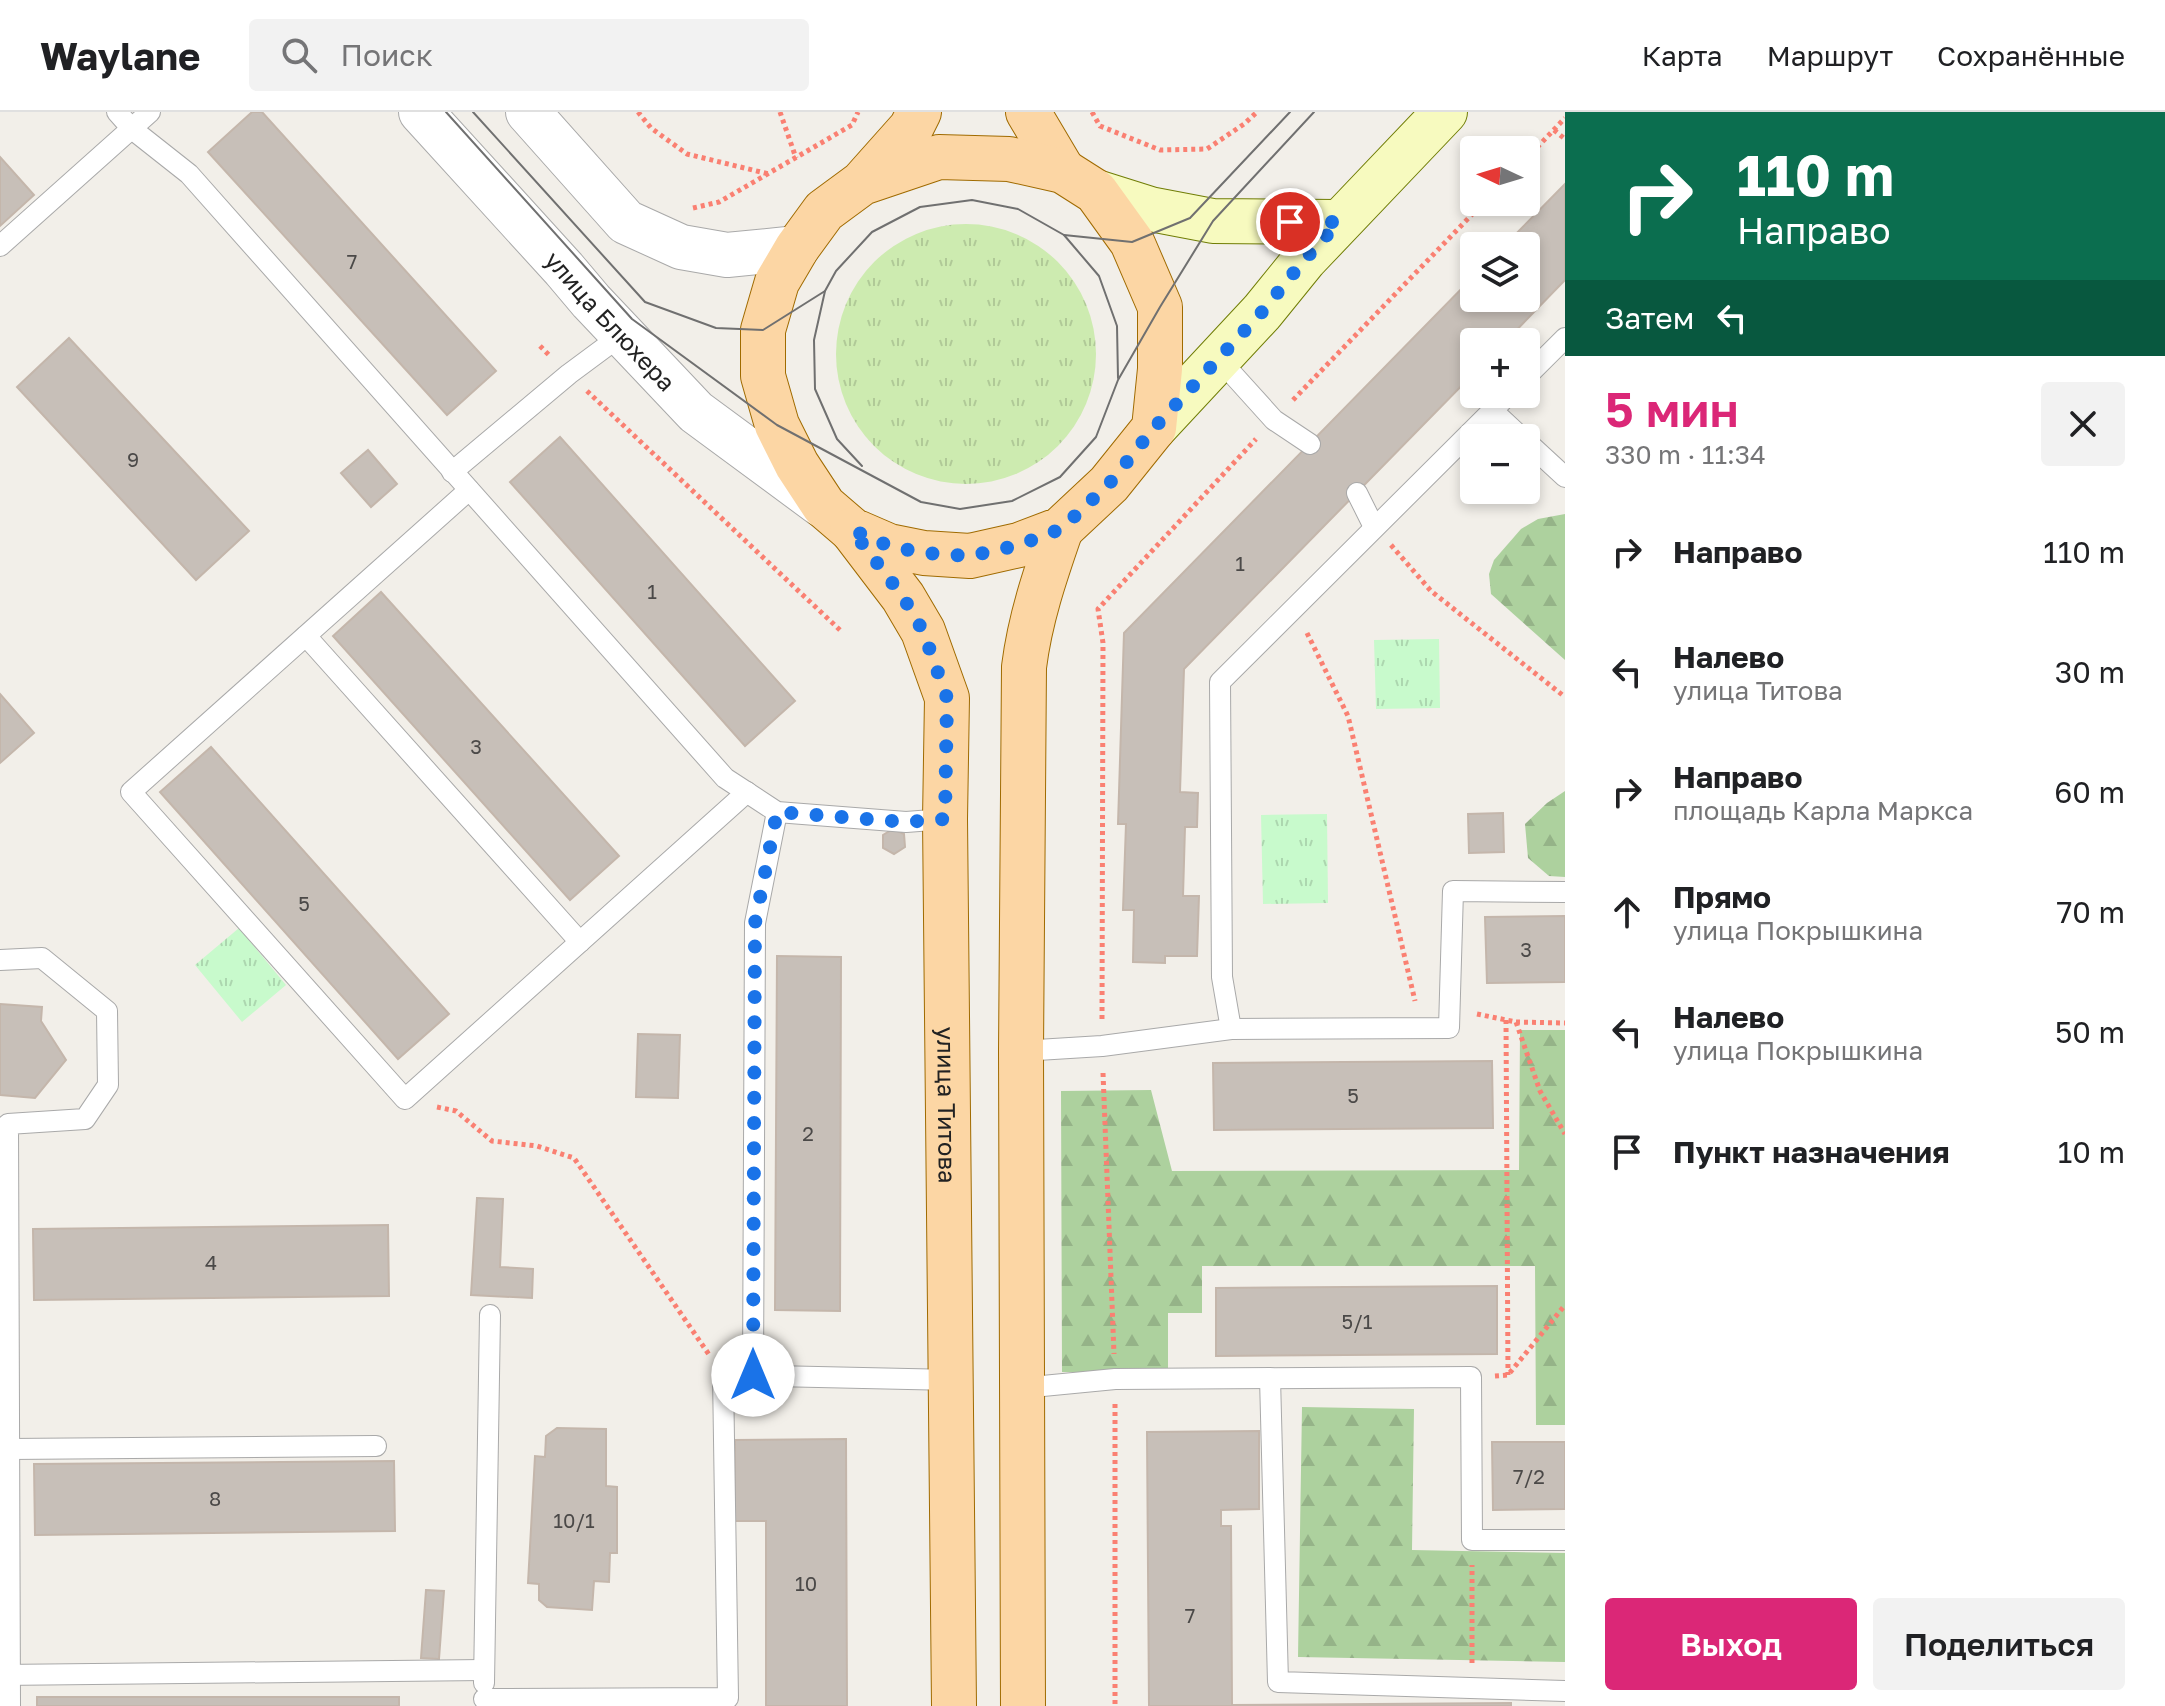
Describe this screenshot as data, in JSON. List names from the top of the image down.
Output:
{
  "streets": {
    "main road": ["улица Титова"],
    "street": ["улица Блюхера"]
  },
  "crossings": [
    ["улица Блюхера", "улица Титова"]
  ],
  "house_numbers": [
    "7",
    "9",
    "1",
    "1",
    "3",
    "5",
    "3",
    "5",
    "2",
    "4",
    "5/1",
    "7/2",
    "8",
    "10/1",
    "10",
    "7"
  ],
  "north": "left",
  "page": {
    "header": "Waylane",
    "search": "Поиск",
    "nav": ["Карта", "Маршрут", "Сохранённые"],
    "turn": ["110 m", "Направо"],
    "map_buttons": ["+", "−"],
    "then": "Затем",
    "heading": ["5 мин", "330 m · 11:34"],
    "list": [
      {
        "name": "Направо",
        "value": "110 m"
      },
      {
        "name": "Налево",
        "note": "улица Титова",
        "value": "30 m"
      },
      {
        "name": "Направо",
        "note": "площадь Карла Маркса",
        "value": "60 m"
      },
      {
        "name": "Прямо",
        "note": "улица Покрышкина",
        "value": "70 m"
      },
      {
        "name": "Налево",
        "note": "улица Покрышкина",
        "value": "50 m"
      },
      {
        "name": "Пункт назначения",
        "value": "10 m"
      }
    ],
    "buttons": ["Выход", "Поделиться"]
  }
}
